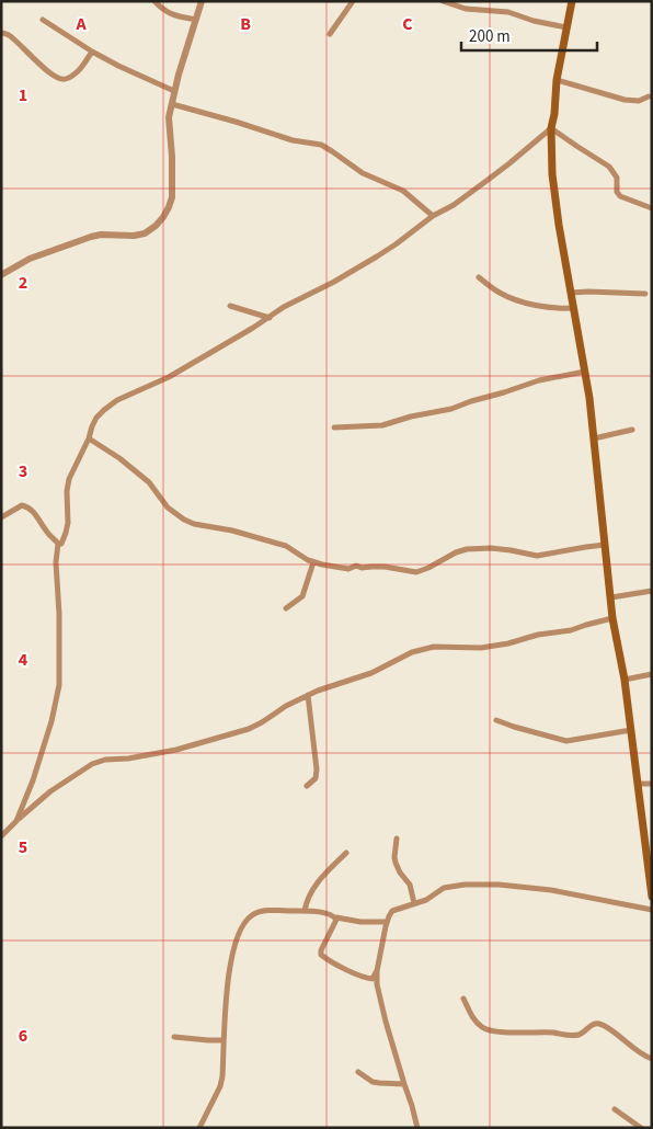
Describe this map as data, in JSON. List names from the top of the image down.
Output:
{
  "scale_bar": "200 m",
  "grid": {
    "columns": ["A", "B", "C"],
    "rows": [
      "1",
      "2",
      "3",
      "4",
      "5",
      "6"
    ]
  }
}
